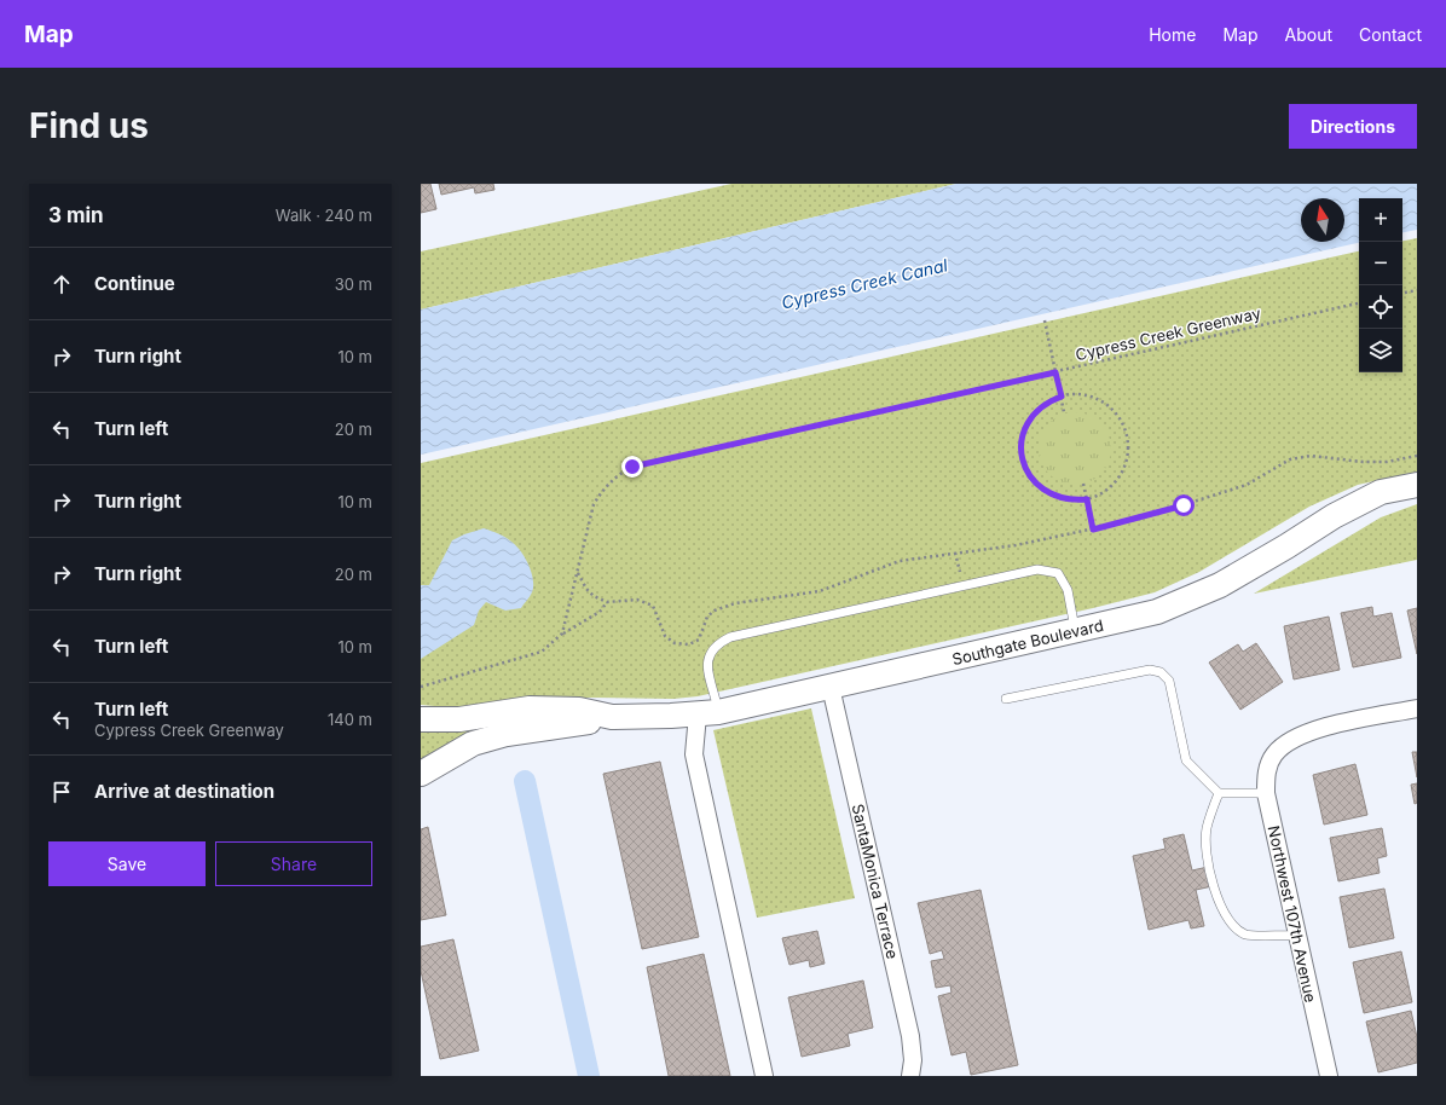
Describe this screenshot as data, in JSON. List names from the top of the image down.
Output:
{
  "streets": {
    "street": ["Southgate Boulevard", "SantaMonica Terrace", "Northwest 107th Avenue"],
    "path": ["Cypress Creek Greenway"]
  },
  "crossings": [
    ["Southgate Boulevard", "SantaMonica Terrace"]
  ],
  "water": ["Cypress Creek Canal"],
  "north": "top",
  "page": {
    "header": "Map",
    "nav": [
      "Home",
      "Map",
      "About",
      "Contact"
    ],
    "buttons": [
      "Directions",
      ["Save", "Share"]
    ],
    "title": "Find us",
    "heading": ["3 min", "Walk · 240 m"],
    "map_buttons": ["+", "−"],
    "list": [
      ["Continue", "30 m"],
      ["Turn right", "10 m"],
      ["Turn left", "20 m"],
      ["Turn right", "10 m"],
      ["Turn right", "20 m"],
      ["Turn left", "10 m"],
      ["Turn left", "Cypress Creek Greenway", "140 m"],
      "Arrive at destination"
    ]
  }
}
